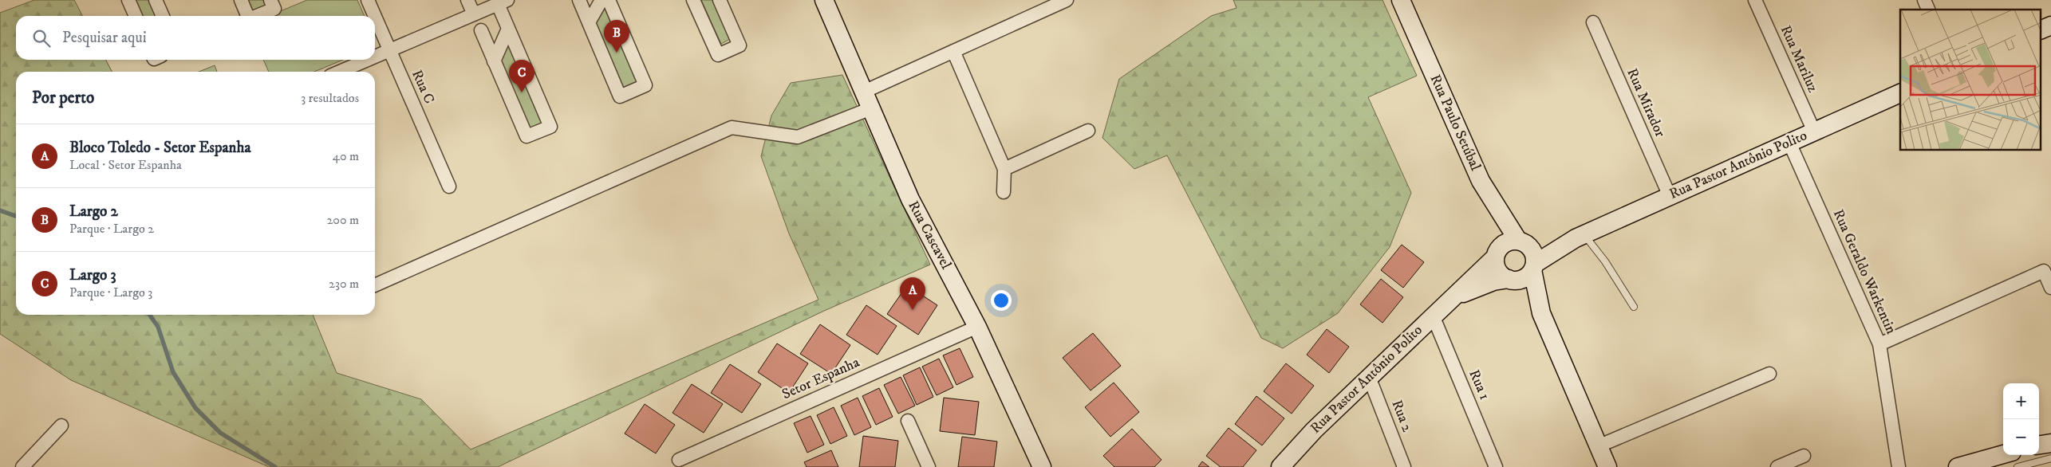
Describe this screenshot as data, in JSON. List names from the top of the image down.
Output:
{
  "streets": {
    "main road": ["Rua Paulo Setúbal", "Rua Pastor Antônio Polito", "Rua Cascavel"],
    "street": [
      "Rua Mariluz",
      "Rua C",
      "Rua Mirador",
      "Rua Geraldo Warkentin",
      "Setor Espanha",
      "Rua 1",
      "Rua 2"
    ]
  },
  "crossings": [
    ["Rua Mariluz", "Rua Pastor Antônio Polito"],
    ["Rua Mirador", "Rua Pastor Antônio Polito"],
    ["Rua Paulo Setúbal", "Rua Pastor Antônio Polito"],
    ["Rua Pastor Antônio Polito", "Rua Geraldo Warkentin"],
    ["Rua Pastor Antônio Polito", "Rua 1"],
    ["Rua Pastor Antônio Polito", "Rua 2"],
    ["Rua Cascavel", "Setor Espanha"]
  ],
  "page": {
    "search": "Pesquisar aqui",
    "pins": ["B", "C", "A"],
    "heading": ["Por perto", "3 resultados"],
    "list": [
      {
        "mark": "A",
        "name": "Bloco Toledo - Setor Espanha",
        "note": "Local · Setor Espanha",
        "value": "40 m"
      },
      {
        "mark": "B",
        "name": "Largo 2",
        "note": "Parque · Largo 2",
        "value": "200 m"
      },
      {
        "mark": "C",
        "name": "Largo 3",
        "note": "Parque · Largo 3",
        "value": "230 m"
      }
    ],
    "map_buttons": ["+", "−"]
  }
}
